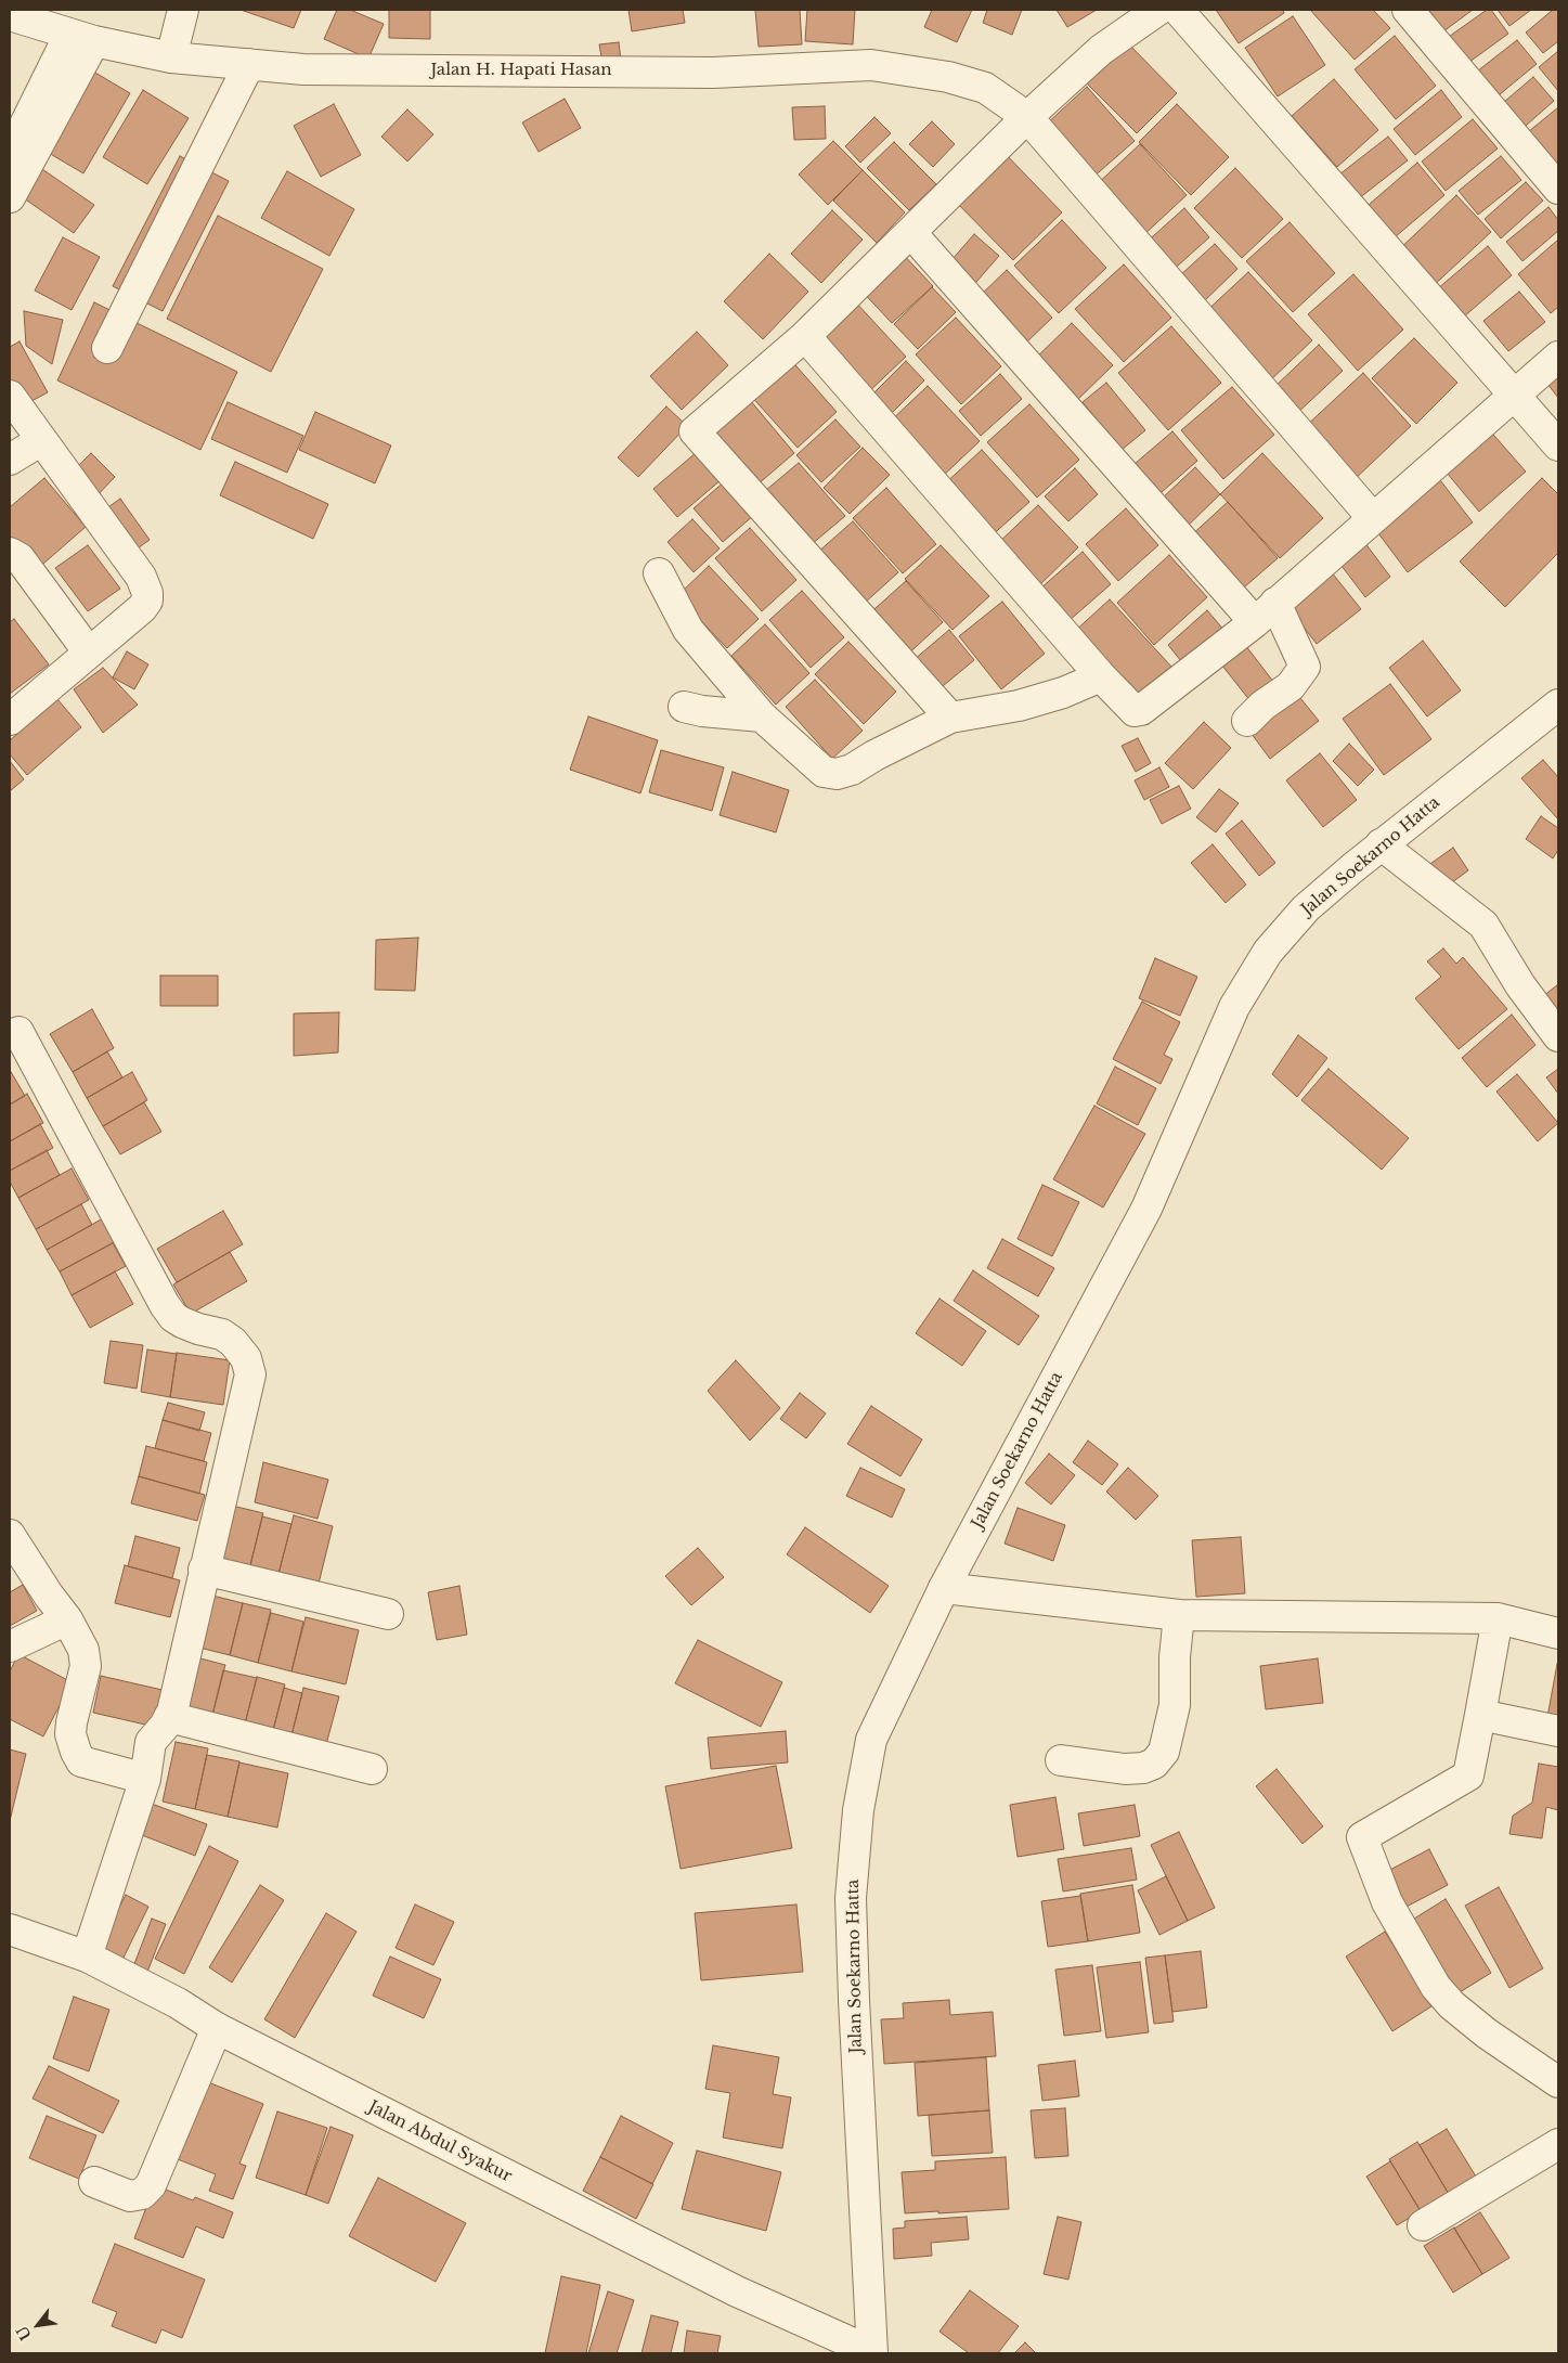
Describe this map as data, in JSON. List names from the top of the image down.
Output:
{
  "streets": {
    "street": ["Jalan H. Hapati Hasan", "Jalan Soekarno Hatta", "Jalan Abdul Syakur"]
  },
  "crossings": [
    ["Jalan Soekarno Hatta", "Jalan Abdul Syakur"]
  ],
  "north": "bottom left"
}
